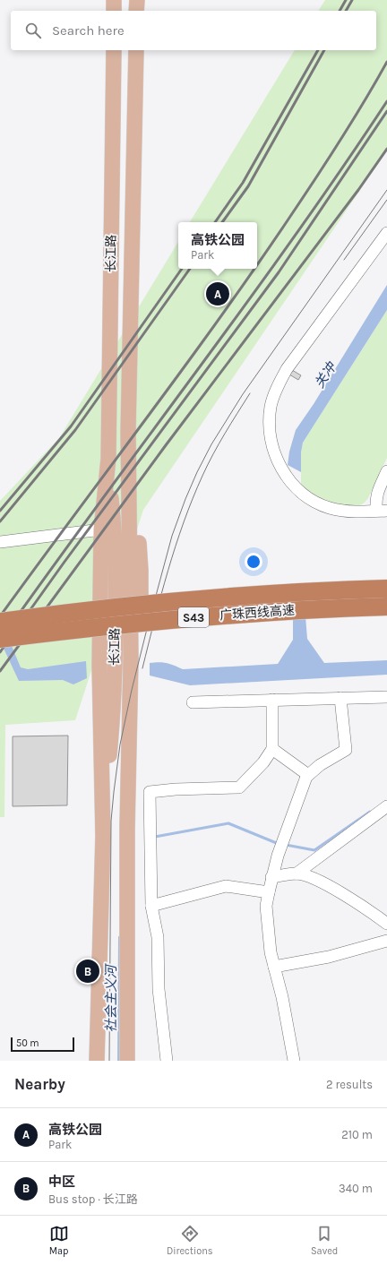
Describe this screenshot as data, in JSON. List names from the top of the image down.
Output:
{
  "streets": {
    "highway": ["广珠西线高速", "S43"],
    "main road": ["长江路"]
  },
  "water": ["关冲", "社会主义河"],
  "scale_bar": "50 m",
  "page": {
    "search": "Search here",
    "popup": ["高铁公园", "Park"],
    "pins": ["A", "B"],
    "scale": "50 m",
    "heading": ["Nearby", "2 results"],
    "list": [
      {
        "mark": "A",
        "name": "高铁公园",
        "note": "Park",
        "value": "210 m"
      },
      {
        "mark": "B",
        "name": "中区",
        "note": "Bus stop · 长江路",
        "value": "340 m"
      }
    ],
    "nav": ["Map", "Directions", "Saved"]
  }
}
